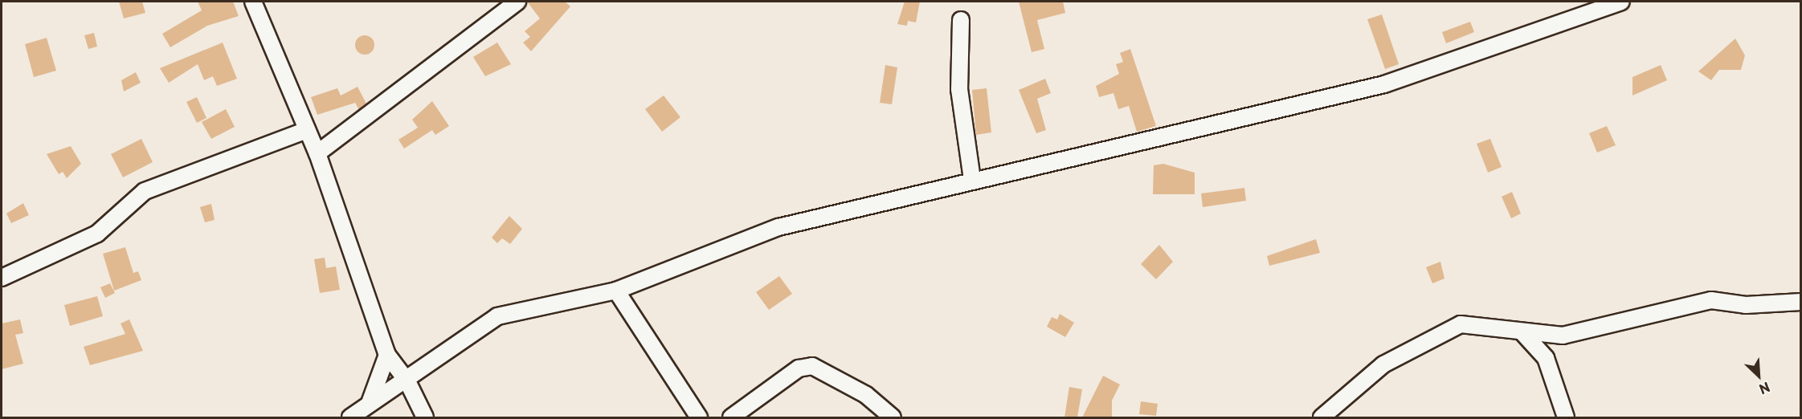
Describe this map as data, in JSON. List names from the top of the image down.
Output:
{
  "north": "bottom right"
}
